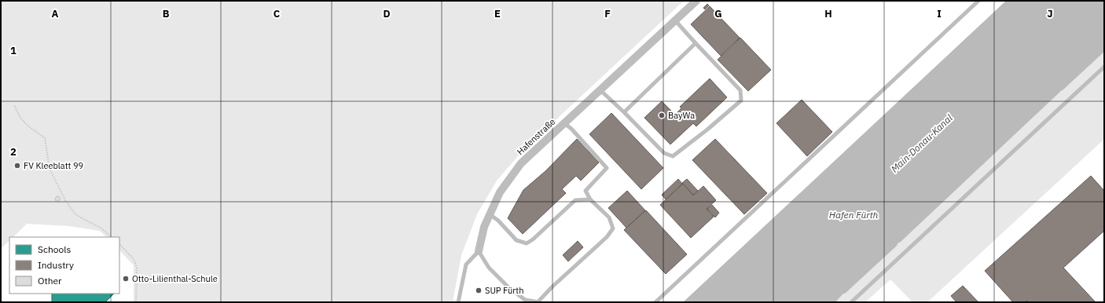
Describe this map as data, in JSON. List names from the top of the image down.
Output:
{
  "streets": {
    "street": ["Hafenstraße"]
  },
  "water": ["Main-Donau-Kanal", "Hafen Fürth"],
  "places": [
    "BayWa",
    "FV Kleeblatt 99",
    "Otto-Lilienthal-Schule",
    "SUP Fürth"
  ],
  "legend": ["Schools", "Industry", "Other"],
  "grid": {
    "columns": [
      "A",
      "B",
      "C",
      "D",
      "E",
      "F",
      "G",
      "H",
      "I",
      "J"
    ],
    "rows": ["1", "2"]
  }
}
